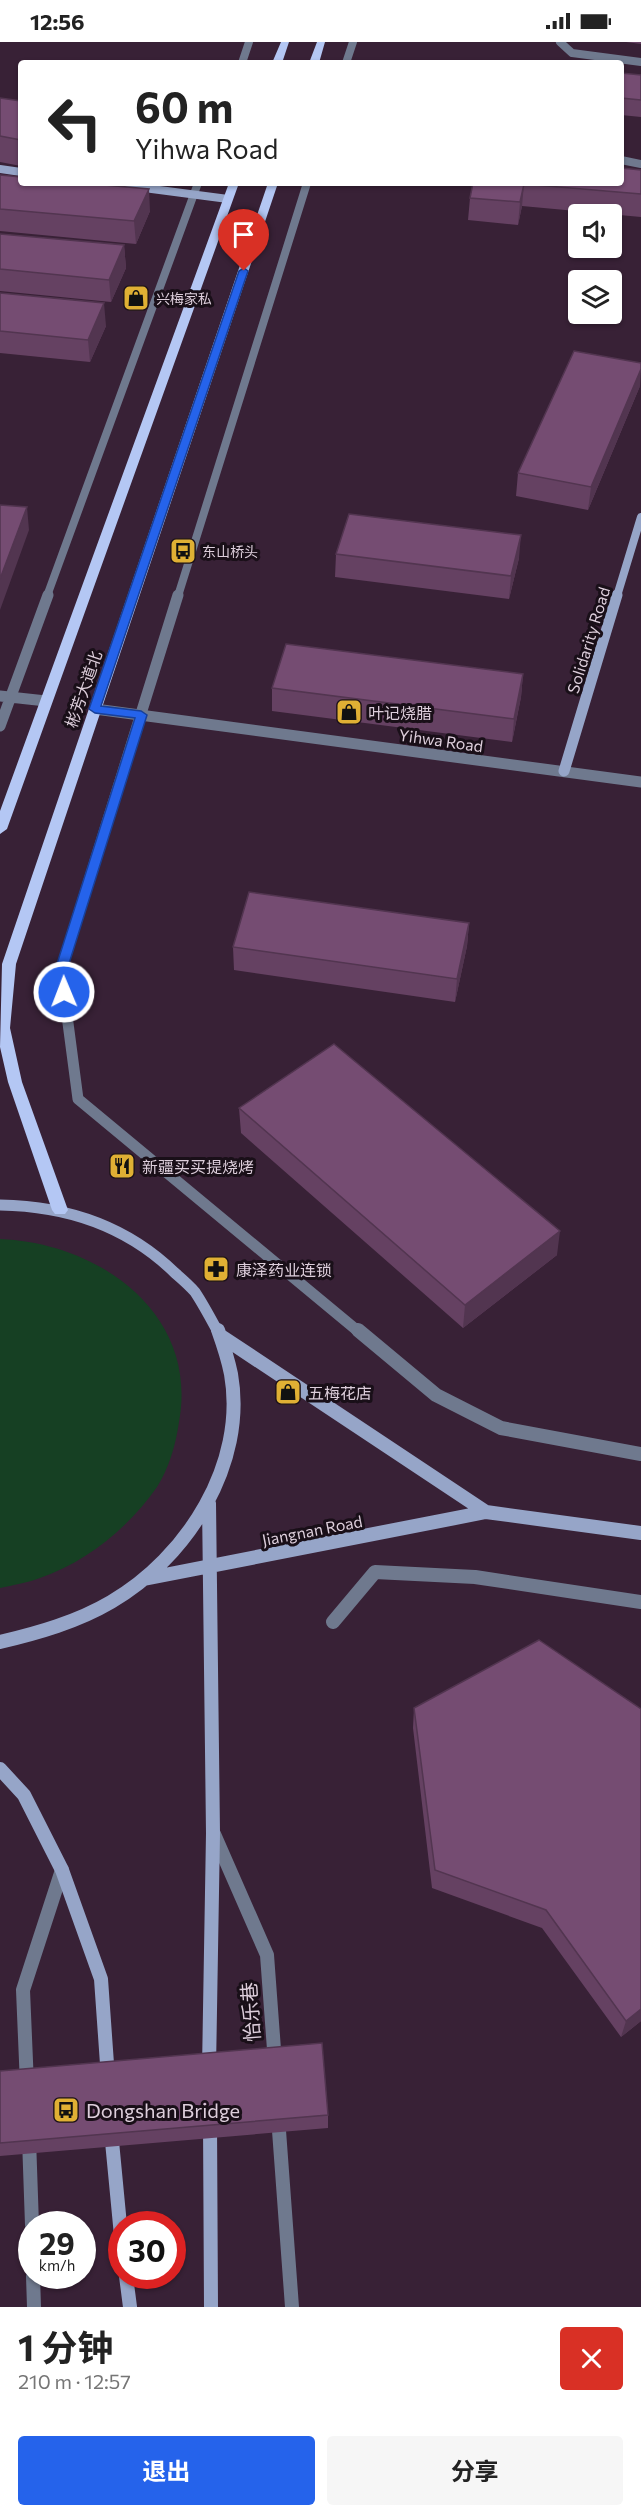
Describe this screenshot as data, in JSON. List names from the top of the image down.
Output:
{
  "streets": {
    "main road": ["Solidarity Road", "彬芳大道北", "Jiangnan Road"],
    "street": ["Yihwa Road", "怡乐巷"]
  },
  "crossings": [
    ["Solidarity Road", "Yihwa Road"],
    ["彬芳大道北", "Yihwa Road"]
  ],
  "places": {
    "shop": ["兴梅家私", "叶记烧腊", "五梅花店"],
    "bus stop": ["东山桥头", "Dongshan Bridge"],
    "restaurant": ["新疆买买提烧烤"],
    "pharmacy": ["康泽药业连锁"]
  },
  "page": {
    "status": "12:56",
    "turn": ["60 m", "Yihwa Road"],
    "speed": "29 km/h",
    "limit": "30",
    "heading": ["1 分钟", "210 m · 12:57"],
    "buttons": ["退出", "分享"]
  }
}
